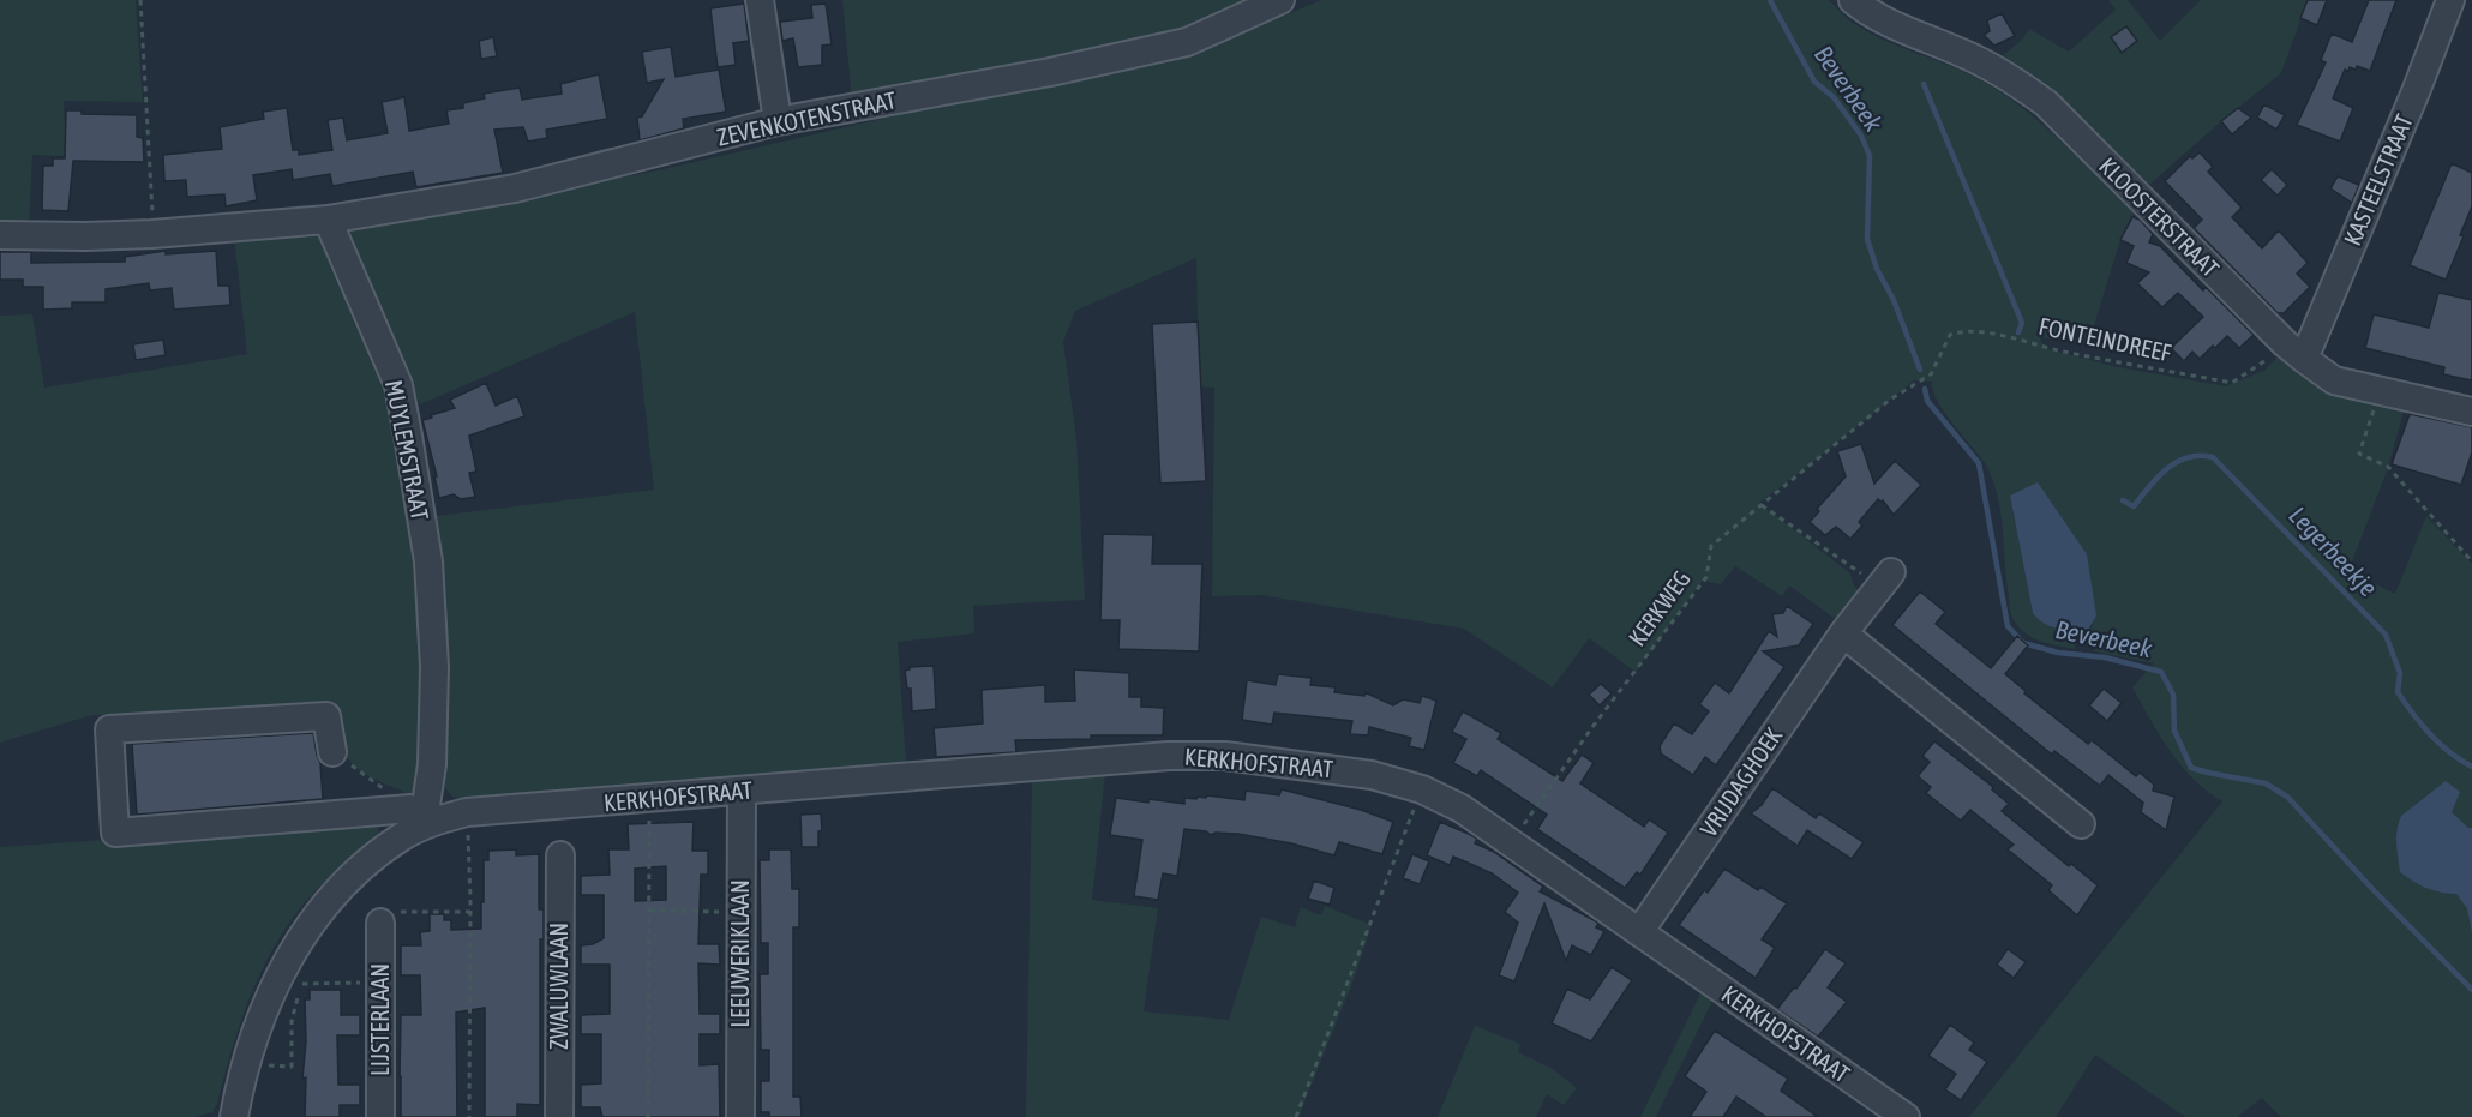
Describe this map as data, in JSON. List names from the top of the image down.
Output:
{
  "streets": {
    "street": [
      "ZEVENKOTENSTRAAT",
      "KASTEELSTRAAT",
      "KLOOSTERSTRAAT",
      "MUYLEMSTRAAT",
      "KERKHOFSTRAAT",
      "VRIJDAGHOEK",
      "LEEUWERIKLAAN",
      "ZWALUWLAAN",
      "LIJSTERLAAN"
    ],
    "path": ["FONTEINDREEF", "KERKWEG"]
  },
  "crossings": [
    ["ZEVENKOTENSTRAAT", "MUYLEMSTRAAT"],
    ["KASTEELSTRAAT", "KLOOSTERSTRAAT"],
    ["KASTEELSTRAAT", "FONTEINDREEF"],
    ["KLOOSTERSTRAAT", "FONTEINDREEF"],
    ["FONTEINDREEF", "KERKWEG"],
    ["MUYLEMSTRAAT", "KERKHOFSTRAAT"],
    ["KERKWEG", "KERKHOFSTRAAT"],
    ["KERKHOFSTRAAT", "VRIJDAGHOEK"],
    ["KERKHOFSTRAAT", "LEEUWERIKLAAN"]
  ],
  "water": ["Beverbeek", "Legerbeekje"]
}
